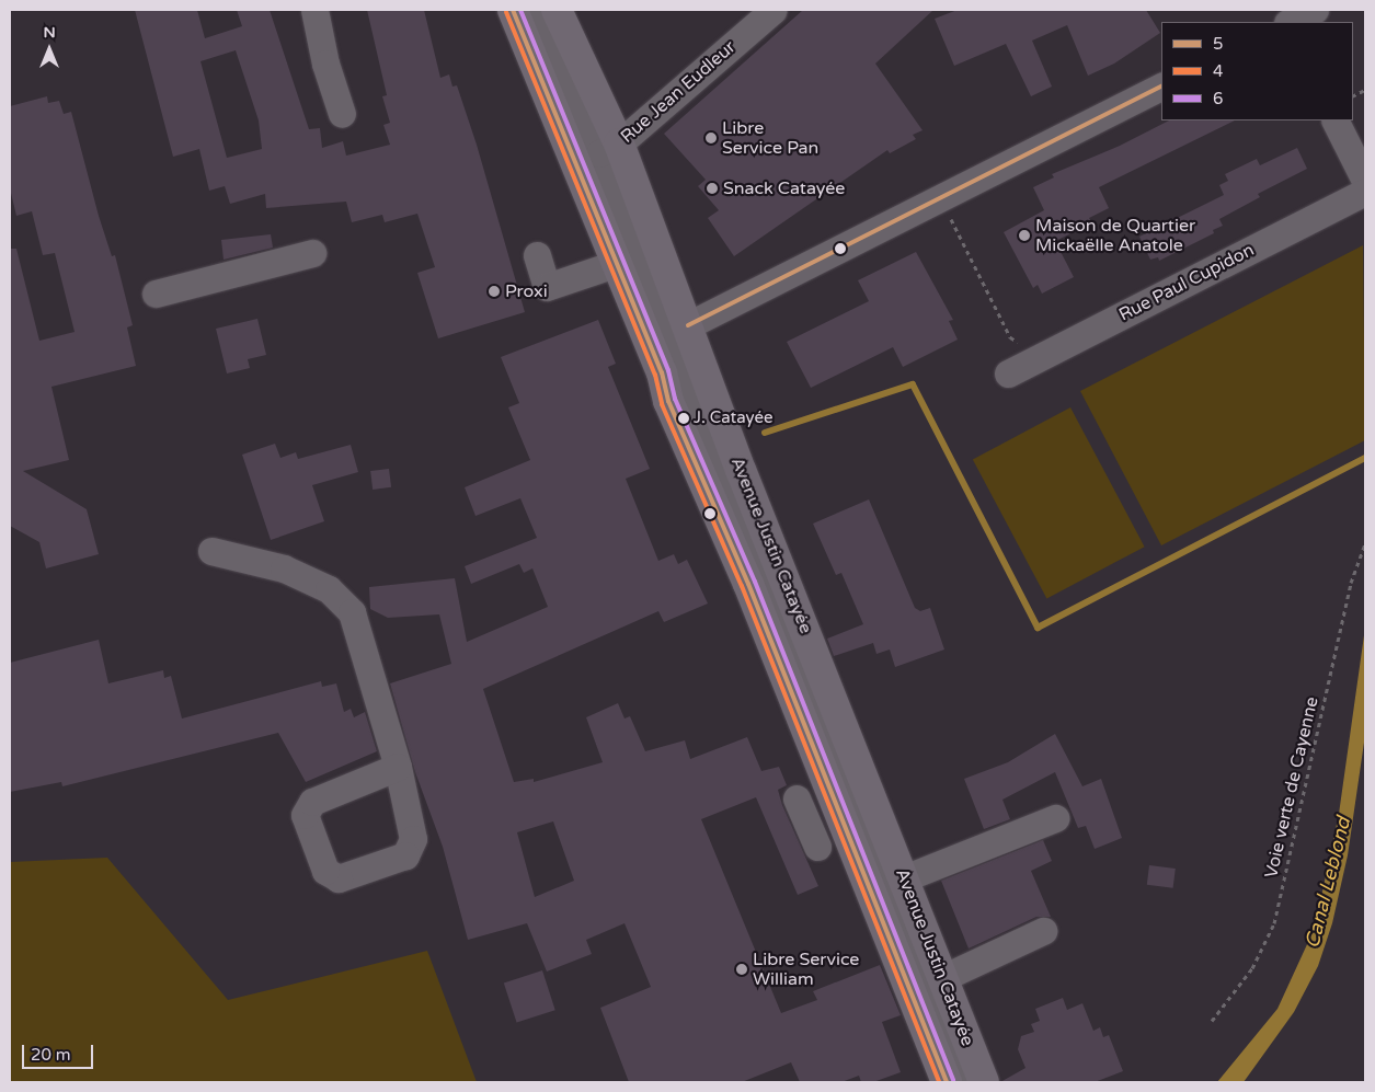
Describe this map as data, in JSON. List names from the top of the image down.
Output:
{
  "streets": {
    "main road": ["Avenue Justin Catayée"],
    "street": ["Rue Jean Eudleur", "Rue Paul Cupidon"],
    "path": ["Voie verte de Cayenne"]
  },
  "crossings": [
    ["Rue Jean Eudleur", "Avenue Justin Catayée"]
  ],
  "water": ["Canal Leblond"],
  "places": [
    "Libre Service Pan",
    "Snack Catayée",
    "Maison de Quartier Mickaëlle Anatole",
    "Proxi",
    "J. Catayée",
    "Libre Service William"
  ],
  "lines": ["transit line 5", "transit line 6", "transit line 4"],
  "legend": ["5", "4", "6"],
  "scale_bar": "20 m",
  "north": "top"
}
